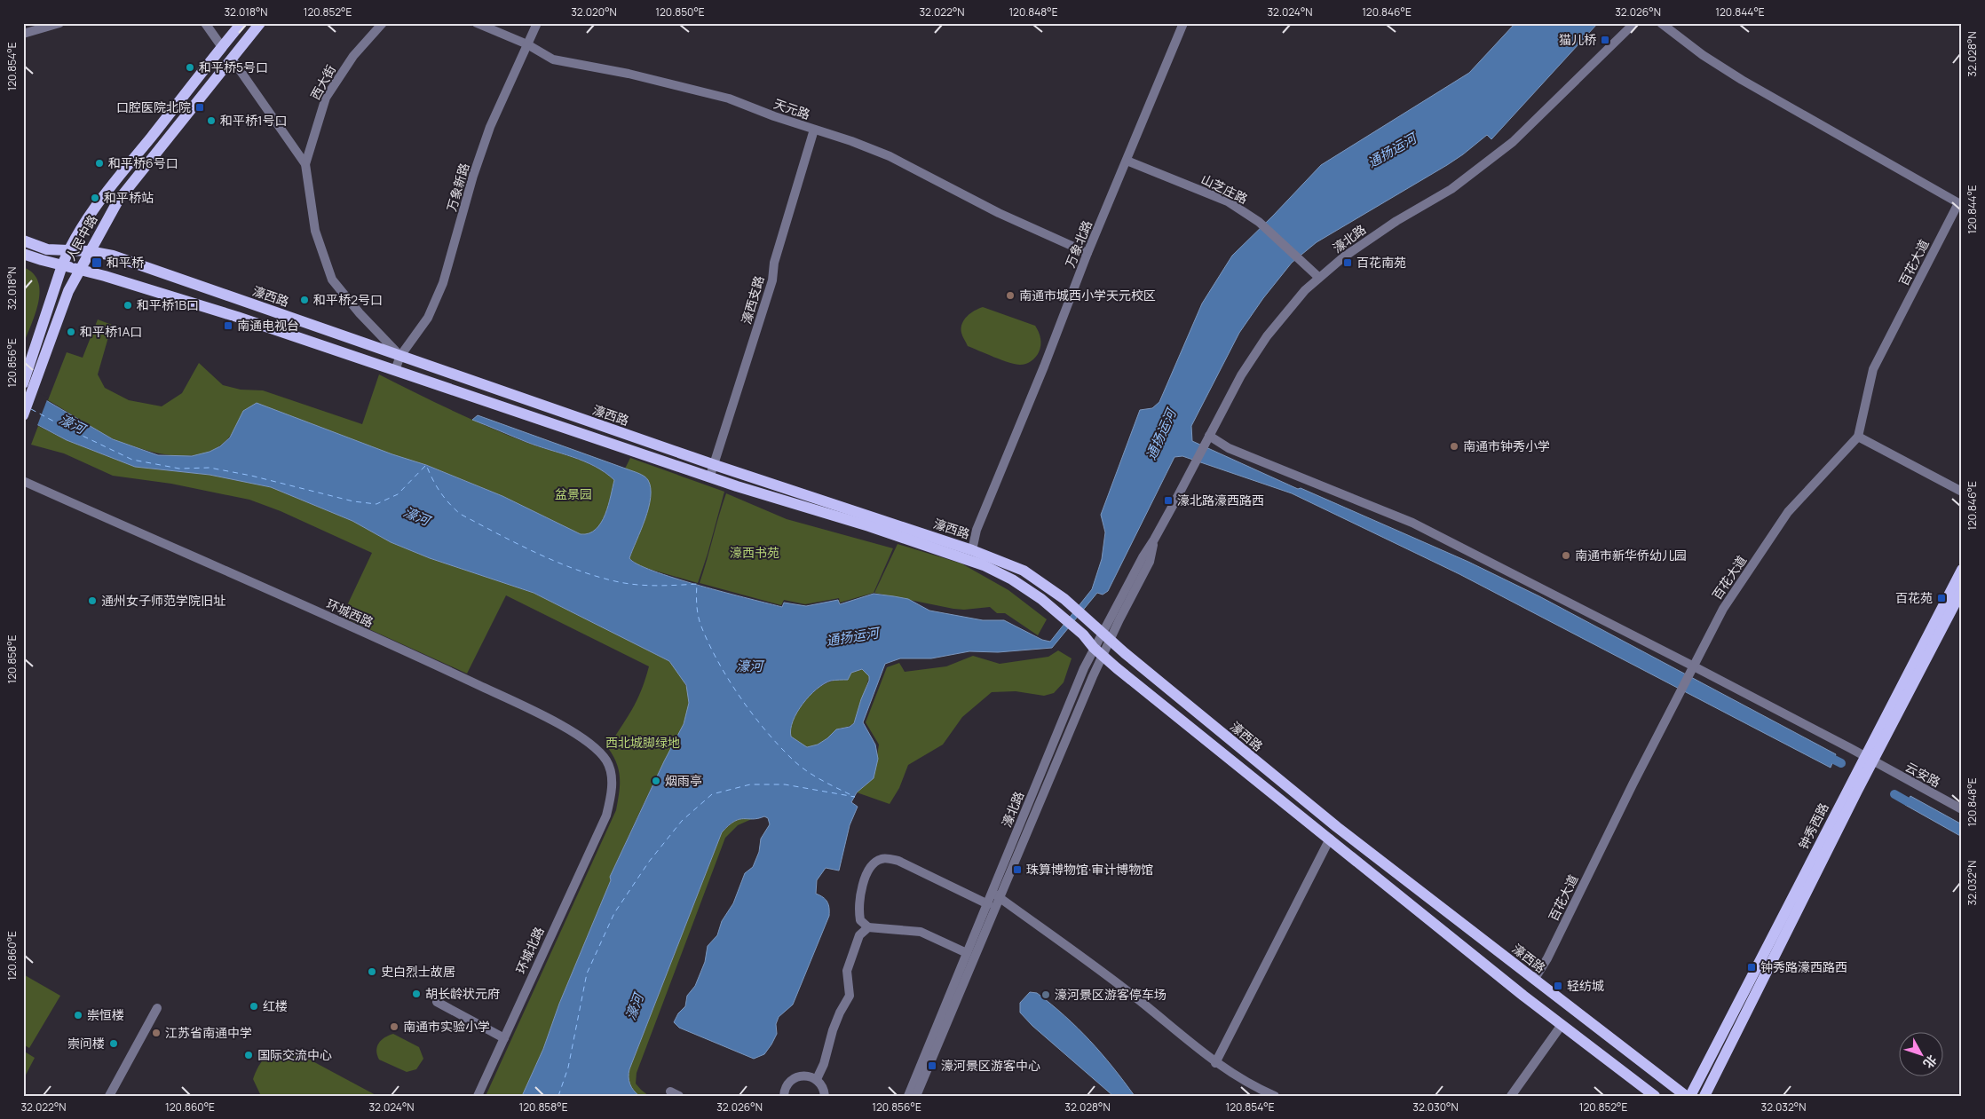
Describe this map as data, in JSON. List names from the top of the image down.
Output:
{
  "streets": {
    "main road": ["人民中路", "濠西路", "钟秀西路"],
    "street": [
      "西大街",
      "天元路",
      "万象新路",
      "山芝庄路",
      "濠北路",
      "万象北路",
      "百花大道",
      "濠西支路",
      "环城西路",
      "云安路",
      "环城北路"
    ]
  },
  "crossings": [
    ["天元路", "万象新路"],
    ["天元路", "万象北路"],
    ["天元路", "濠西支路"],
    ["万象新路", "濠西路"],
    ["山芝庄路", "濠北路"],
    ["山芝庄路", "万象北路"],
    ["人民中路", "濠西路"],
    ["濠北路", "濠西路"],
    ["濠北路", "云安路"],
    ["万象北路", "濠西路"],
    ["百花大道", "濠西路"],
    ["百花大道", "云安路"],
    ["濠西路", "濠西支路"],
    ["环城西路", "环城北路"],
    ["云安路", "钟秀西路"]
  ],
  "water": ["通扬运河", "濠河"],
  "parks": ["盆景园", "濠西书苑", "西北城脚绿地"],
  "places": {
    "transit": [
      "猫儿桥",
      "口腔医院北院",
      "和平桥",
      "百花南苑",
      "南通电视台",
      "濠北路濠西路西",
      "百花苑",
      "珠算博物馆·审计博物馆",
      "钟秀路濠西路西",
      "轻纺城",
      "濠河景区游客中心"
    ],
    "other": [
      "和平桥5号口",
      "和平桥1号口",
      "和平桥6号口",
      "和平桥站",
      "南通市城西小学天元校区",
      "和平桥2号口",
      "和平桥1B口",
      "和平桥1A口",
      "南通市钟秀小学",
      "南通市新华侨幼儿园",
      "通州女子师范学院旧址",
      "烟雨亭",
      "史白烈士故居",
      "胡长龄状元府",
      "濠河景区游客停车场",
      "红楼",
      "崇恒楼",
      "南通市实验小学",
      "江苏省南通中学",
      "崇问楼",
      "国际交流中心"
    ]
  },
  "north": "bottom right",
  "coordinates": [
    "32.018°N",
    "120.852°E",
    "32.020°N",
    "120.850°E",
    "32.022°N",
    "120.848°E",
    "32.024°N",
    "120.846°E",
    "32.026°N",
    "120.844°E",
    "32.028°N",
    "120.854°E",
    "120.856°E",
    "120.858°E",
    "32.032°N",
    "120.860°E",
    "32.030°N"
  ]
}
